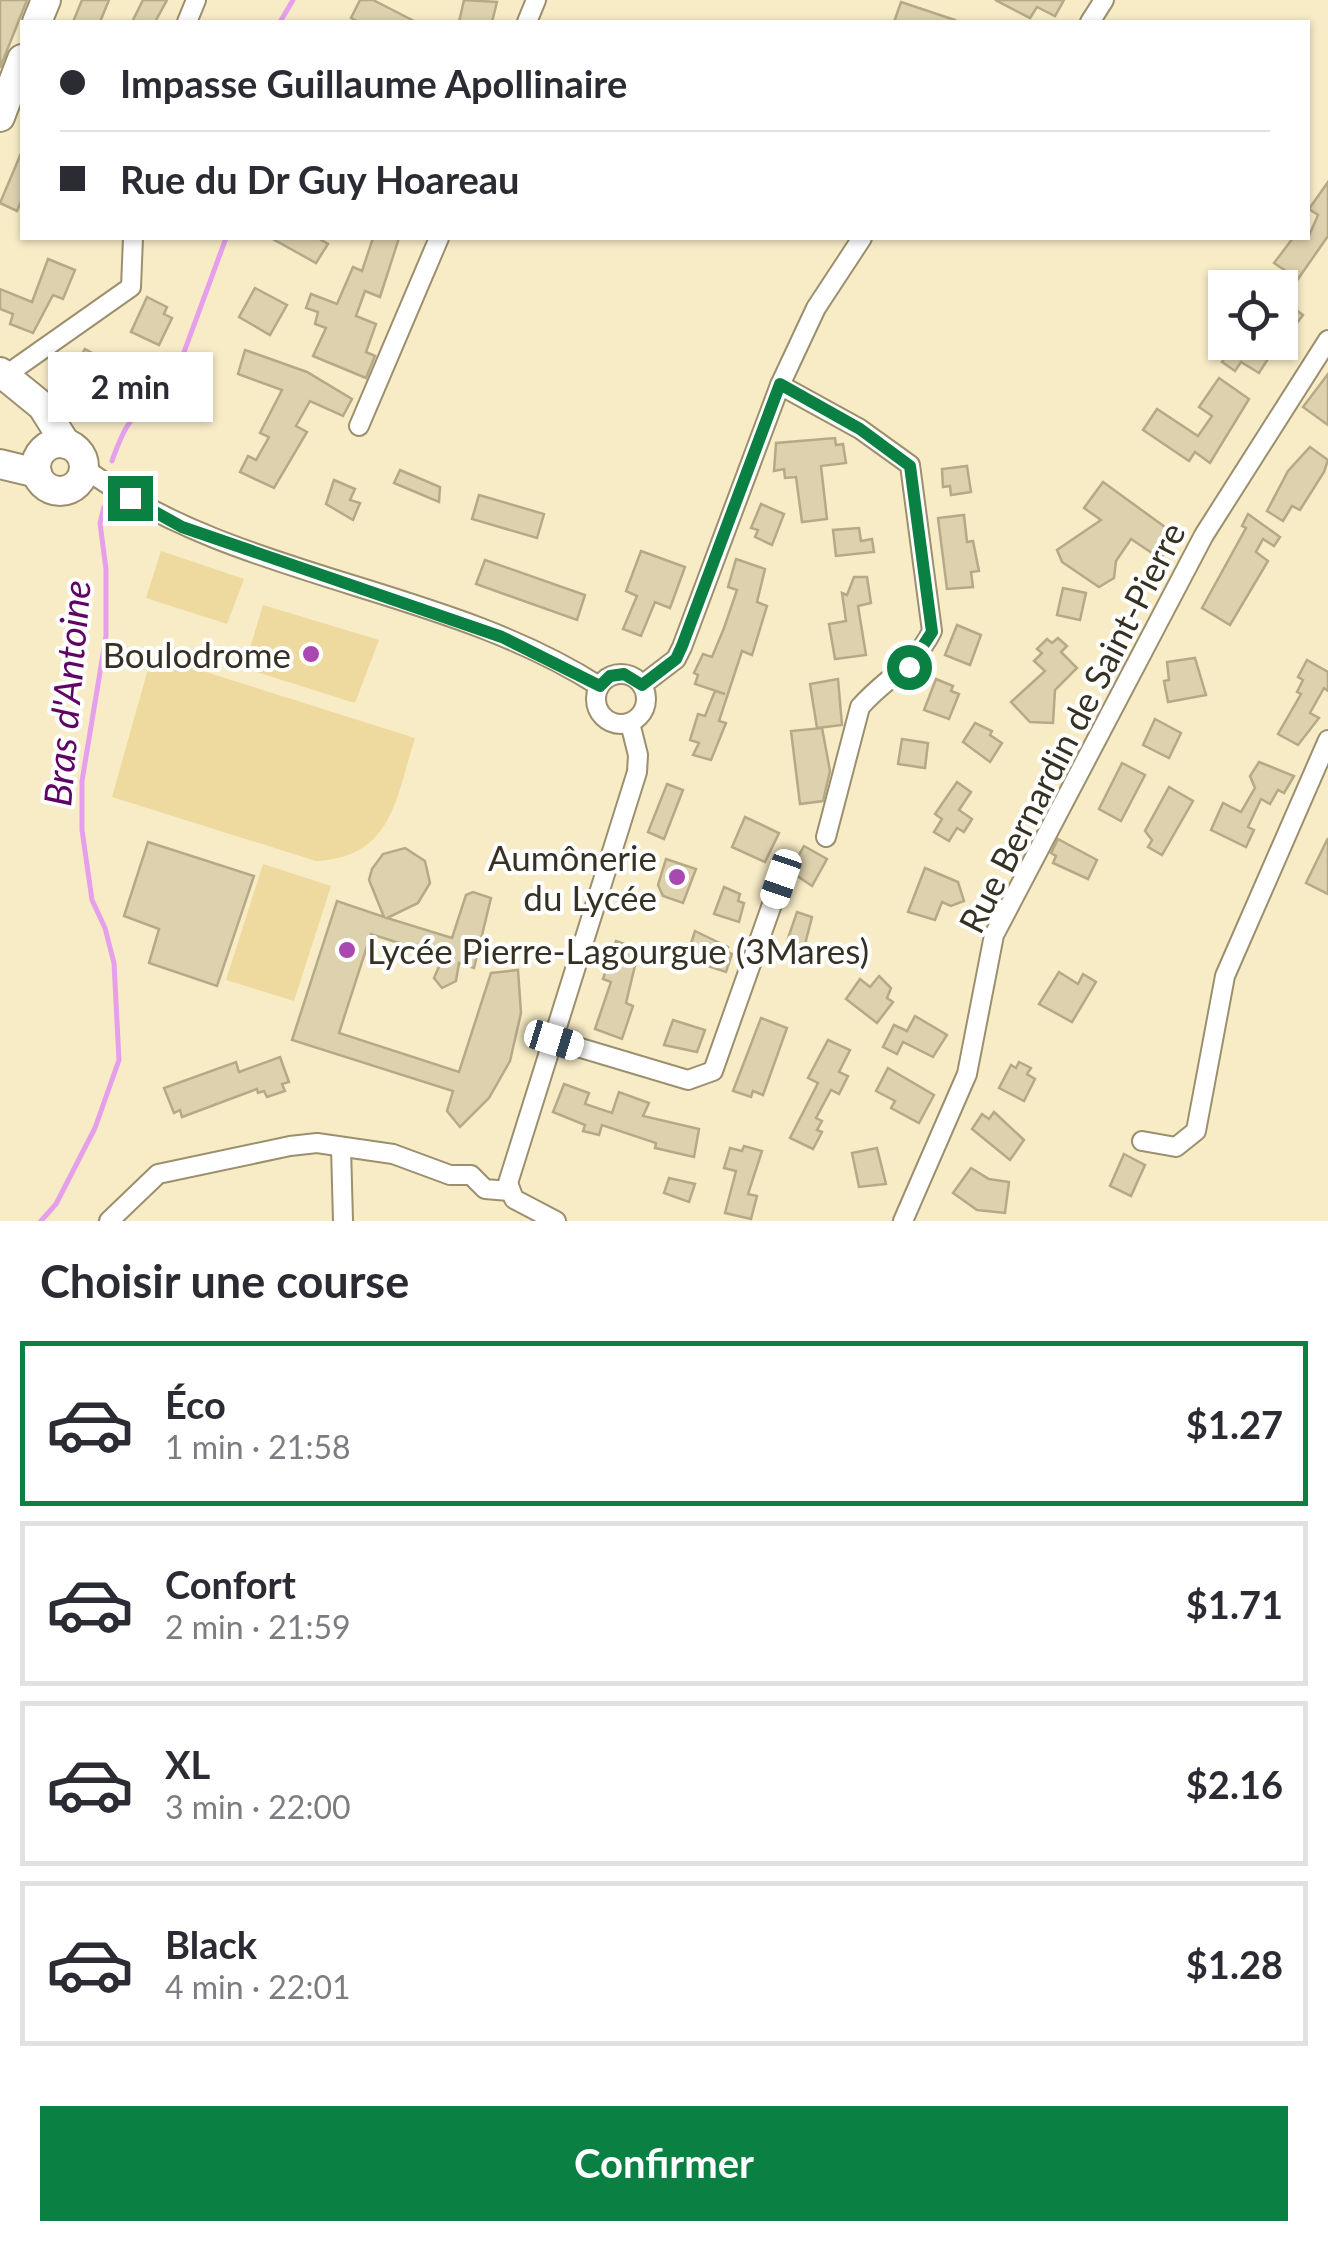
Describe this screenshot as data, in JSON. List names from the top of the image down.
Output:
{
  "streets": {
    "street": ["Rue Bernardin de Saint-Pierre"]
  },
  "water": ["Bras d'Antoine"],
  "places": ["Boulodrome", "Aumônerie du Lycée", "Lycée Pierre-Lagourgue (3Mares)"],
  "page": {
    "banner": ["Impasse Guillaume Apollinaire", "Rue du Dr Guy Hoareau"],
    "bubble": "2 min",
    "heading": "Choisir une course",
    "list": [
      {
        "name": "Éco",
        "note": "1 min · 21:58",
        "value": "$1.27"
      },
      {
        "name": "Confort",
        "note": "2 min · 21:59",
        "value": "$1.71"
      },
      {
        "name": "XL",
        "note": "3 min · 22:00",
        "value": "$2.16"
      },
      {
        "name": "Black",
        "note": "4 min · 22:01",
        "value": "$1.28"
      }
    ],
    "buttons": "Confirmer"
  }
}
